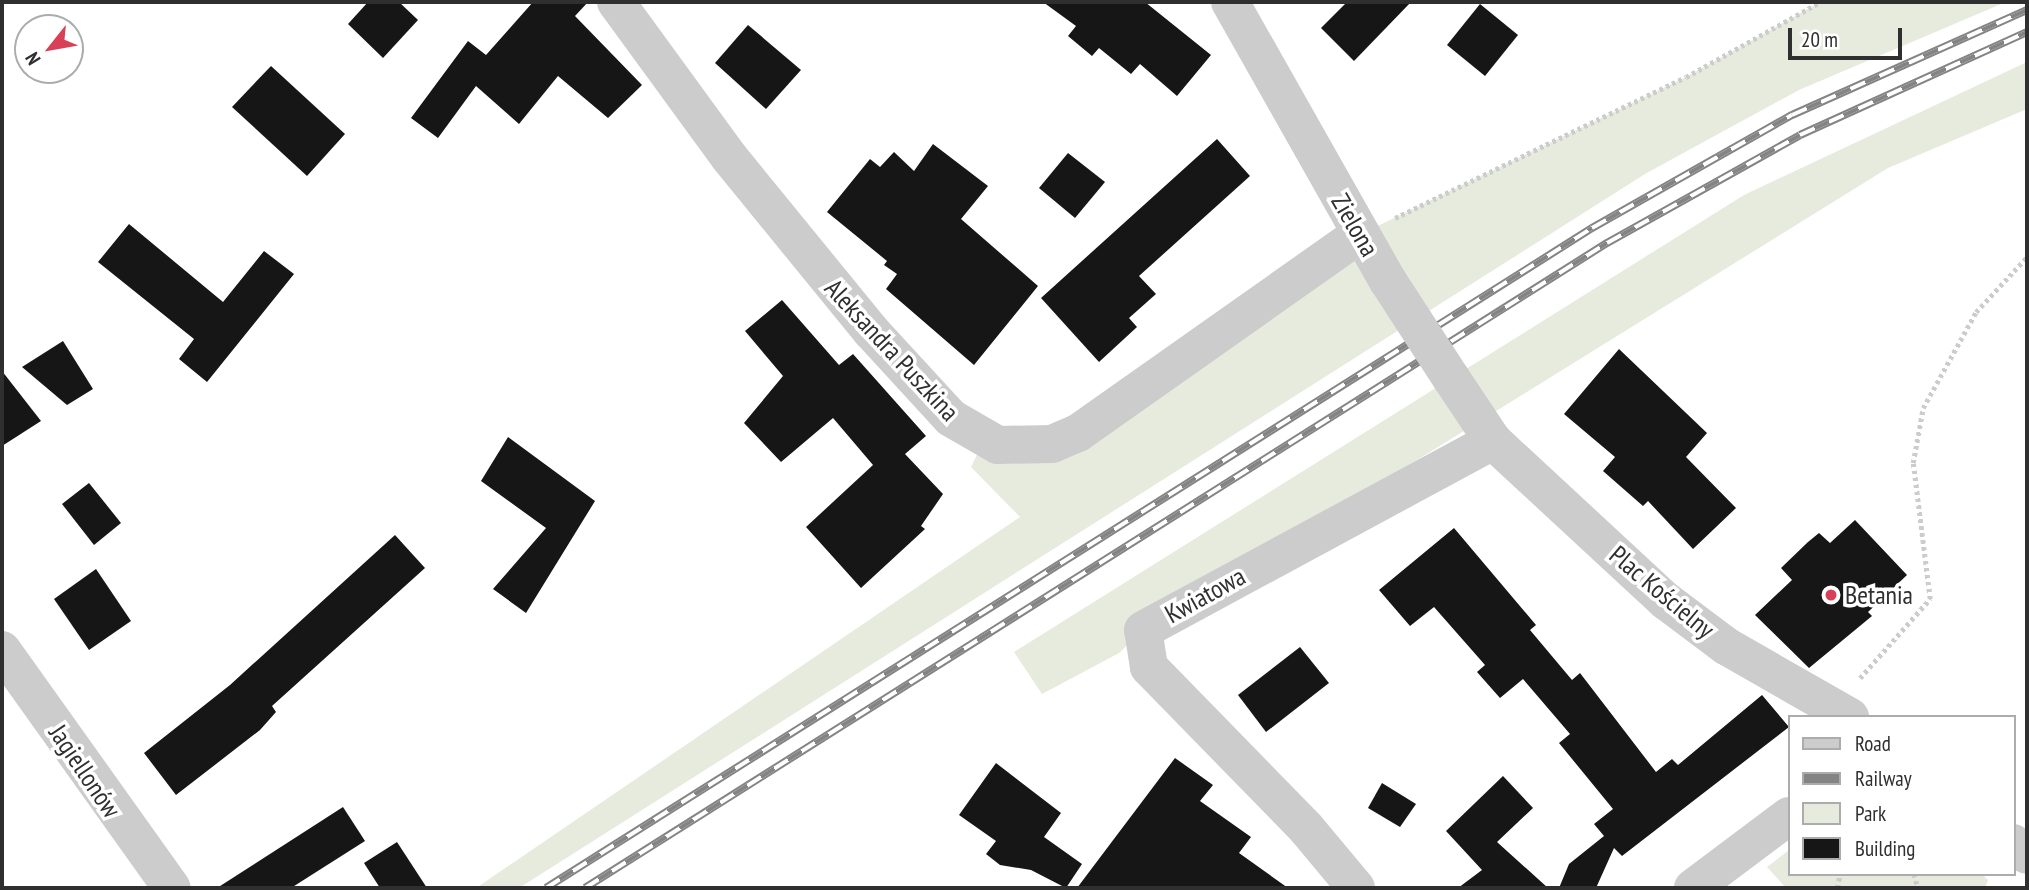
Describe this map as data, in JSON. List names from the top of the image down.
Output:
{
  "streets": {
    "street": [
      "Zielona",
      "Aleksandra Puszkina",
      "Plac Kościelny",
      "Kwiatowa",
      "Jagiellonów"
    ]
  },
  "crossings": [
    ["Zielona", "Aleksandra Puszkina"],
    ["Zielona", "Plac Kościelny"],
    ["Zielona", "Kwiatowa"],
    ["Plac Kościelny", "Kwiatowa"]
  ],
  "places": ["Betania"],
  "legend": [
    "Road",
    "Railway",
    "Park",
    "Building"
  ],
  "scale_bar": "20 m",
  "north": "bottom left"
}
